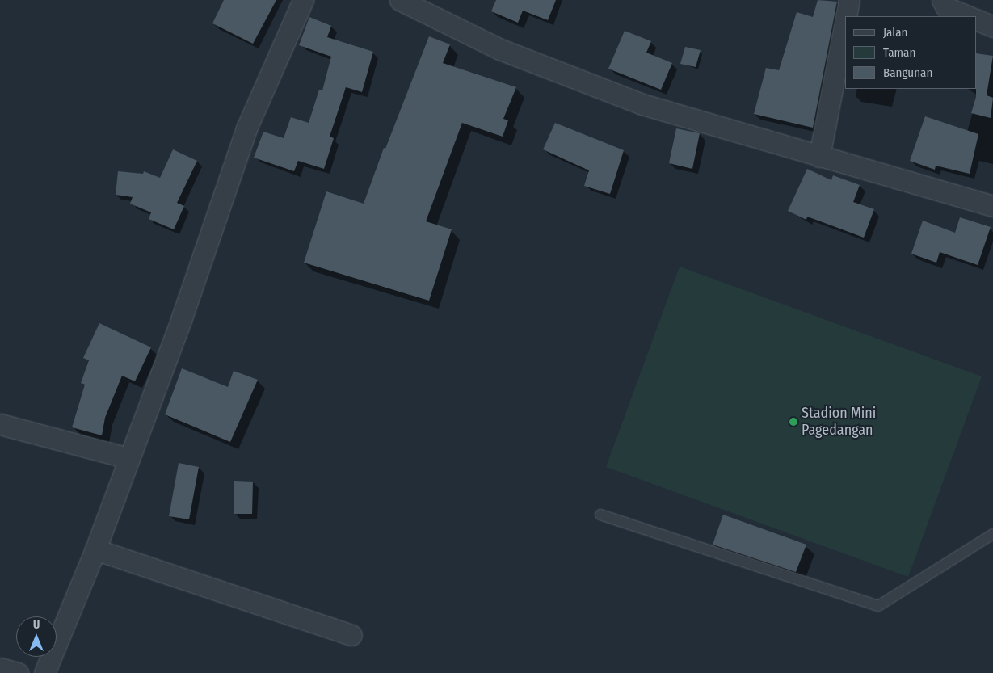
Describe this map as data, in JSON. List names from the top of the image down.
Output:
{
  "places": ["Stadion Mini Pagedangan"],
  "legend": ["Jalan", "Taman", "Bangunan"],
  "north": "top"
}
